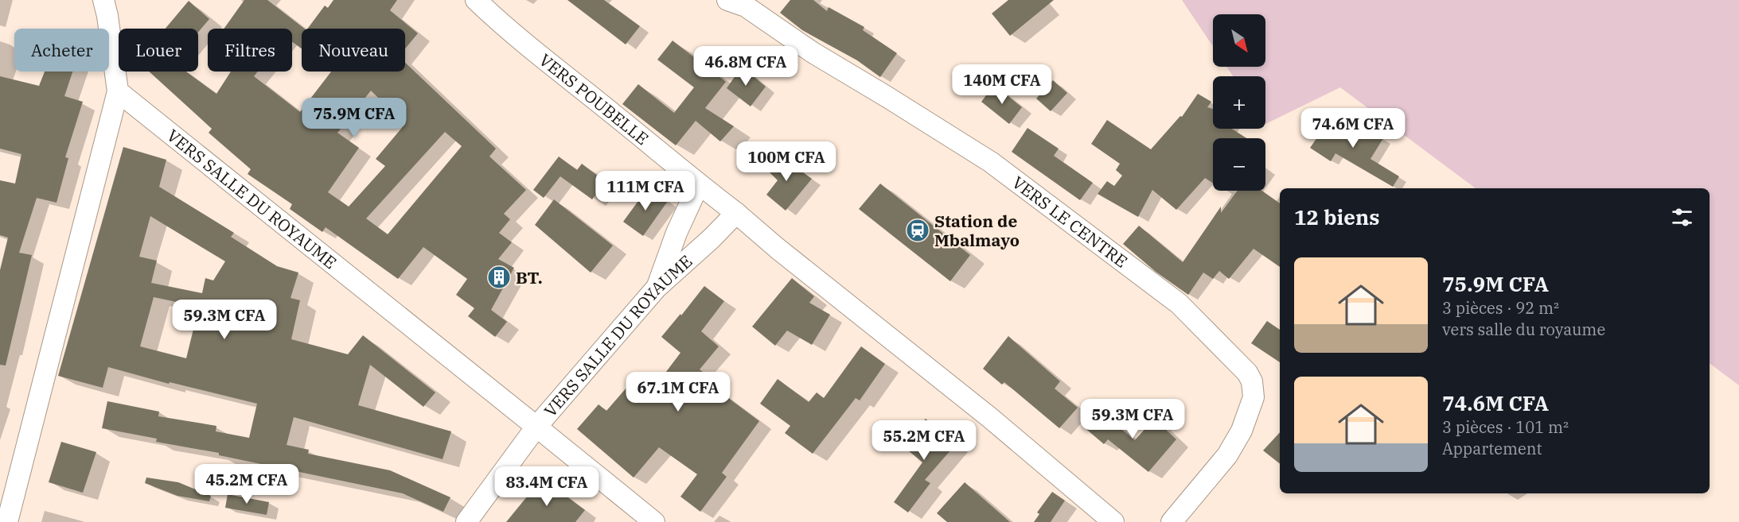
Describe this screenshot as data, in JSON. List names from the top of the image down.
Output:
{
  "streets": {
    "street": ["VERS POUBELLE", "VERS SALLE DU ROYAUME", "VERS LE CENTRE"]
  },
  "crossings": [
    ["VERS POUBELLE", "VERS SALLE DU ROYAUME"]
  ],
  "places": {
    "station": ["Station de Mbalmayo"],
    "building": ["BT."]
  },
  "north": "bottom right",
  "page": {
    "map_buttons": ["+", "−"],
    "chip": [
      "Acheter",
      "Louer",
      "Filtres",
      "Nouveau"
    ],
    "price": [
      "46.8M CFA",
      "140M CFA",
      "75.9M CFA",
      "74.6M CFA",
      "100M CFA",
      "111M CFA",
      "59.3M CFA",
      "67.1M CFA",
      "59.3M CFA",
      "55.2M CFA",
      "45.2M CFA",
      "83.4M CFA"
    ],
    "heading": "12 biens",
    "list": [
      {
        "name": "75.9M CFA",
        "note": "3 pièces · 92 m² · vers salle du royaume"
      },
      {
        "name": "74.6M CFA",
        "note": "3 pièces · 101 m² · Appartement"
      }
    ]
  }
}
